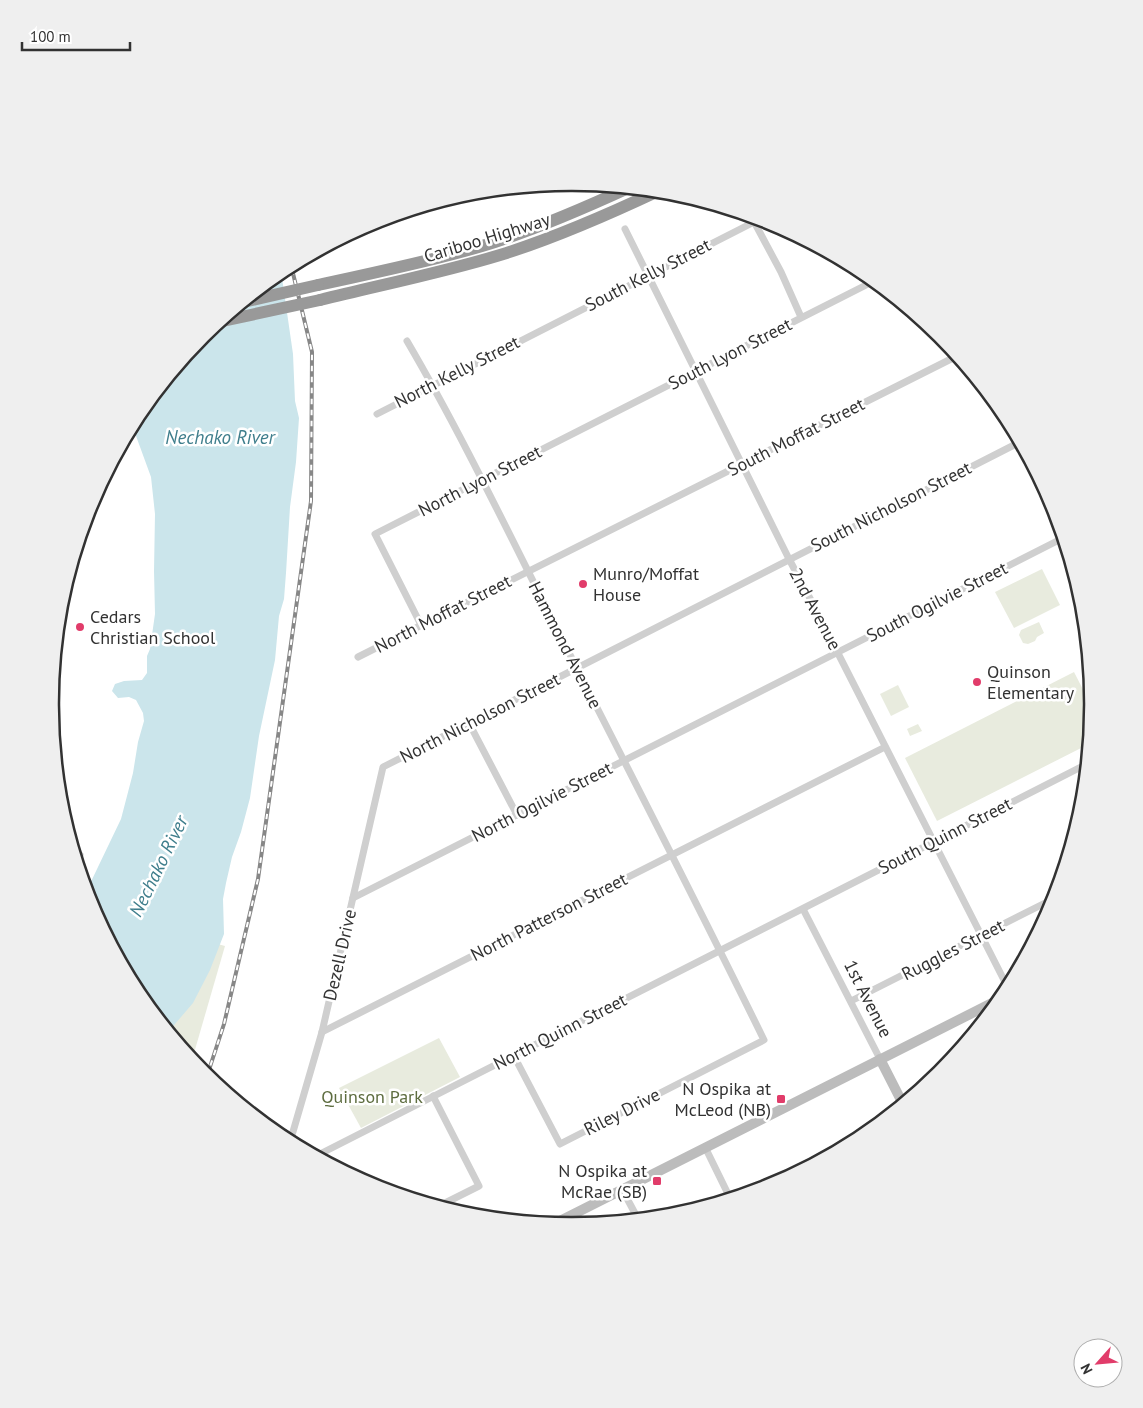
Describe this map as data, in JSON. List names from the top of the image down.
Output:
{
  "streets": {
    "highway": ["Cariboo Highway"],
    "street": [
      "South Kelly Street",
      "South Lyon Street",
      "North Kelly Street",
      "South Moffat Street",
      "North Lyon Street",
      "South Nicholson Street",
      "South Ogilvie Street",
      "2nd Avenue",
      "North Moffat Street",
      "Hammond Avenue",
      "North Nicholson Street",
      "North Ogilvie Street",
      "South Quinn Street",
      "North Patterson Street",
      "Ruggles Street",
      "Dezell Drive",
      "1st Avenue",
      "North Quinn Street",
      "Riley Drive"
    ]
  },
  "crossings": [
    ["South Kelly Street", "North Kelly Street"],
    ["South Kelly Street", "2nd Avenue"],
    ["South Lyon Street", "North Lyon Street"],
    ["South Lyon Street", "2nd Avenue"],
    ["North Kelly Street", "Hammond Avenue"],
    ["South Moffat Street", "2nd Avenue"],
    ["South Moffat Street", "North Moffat Street"],
    ["North Lyon Street", "North Moffat Street"],
    ["North Lyon Street", "Hammond Avenue"],
    ["South Nicholson Street", "2nd Avenue"],
    ["South Nicholson Street", "North Nicholson Street"],
    ["South Ogilvie Street", "2nd Avenue"],
    ["South Ogilvie Street", "North Ogilvie Street"],
    ["2nd Avenue", "South Quinn Street"],
    ["2nd Avenue", "North Patterson Street"],
    ["2nd Avenue", "Ruggles Street"],
    ["North Moffat Street", "Hammond Avenue"],
    ["Hammond Avenue", "North Nicholson Street"],
    ["Hammond Avenue", "North Ogilvie Street"],
    ["Hammond Avenue", "North Patterson Street"],
    ["Hammond Avenue", "North Quinn Street"],
    ["Hammond Avenue", "Riley Drive"],
    ["North Nicholson Street", "Dezell Drive"],
    ["North Ogilvie Street", "Dezell Drive"],
    ["South Quinn Street", "1st Avenue"],
    ["South Quinn Street", "North Quinn Street"],
    ["North Patterson Street", "Dezell Drive"],
    ["Ruggles Street", "1st Avenue"],
    ["1st Avenue", "North Quinn Street"],
    ["North Quinn Street", "Riley Drive"]
  ],
  "water": ["Nechako River"],
  "parks": ["Quinson Park"],
  "places": {
    "other": ["Munro/Moffat House", "Cedars Christian School", "Quinson Elementary"],
    "transit": ["N Ospika at McLeod (NB)", "N Ospika at McRae (SB)"]
  },
  "scale_bar": "100 m",
  "north": "bottom left"
}
